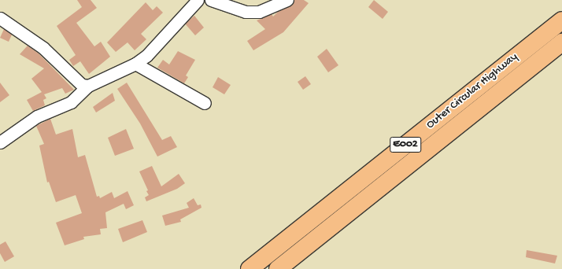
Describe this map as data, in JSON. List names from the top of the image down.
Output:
{
  "streets": {
    "highway": ["Outer Circular Highway", "E002"]
  }
}
